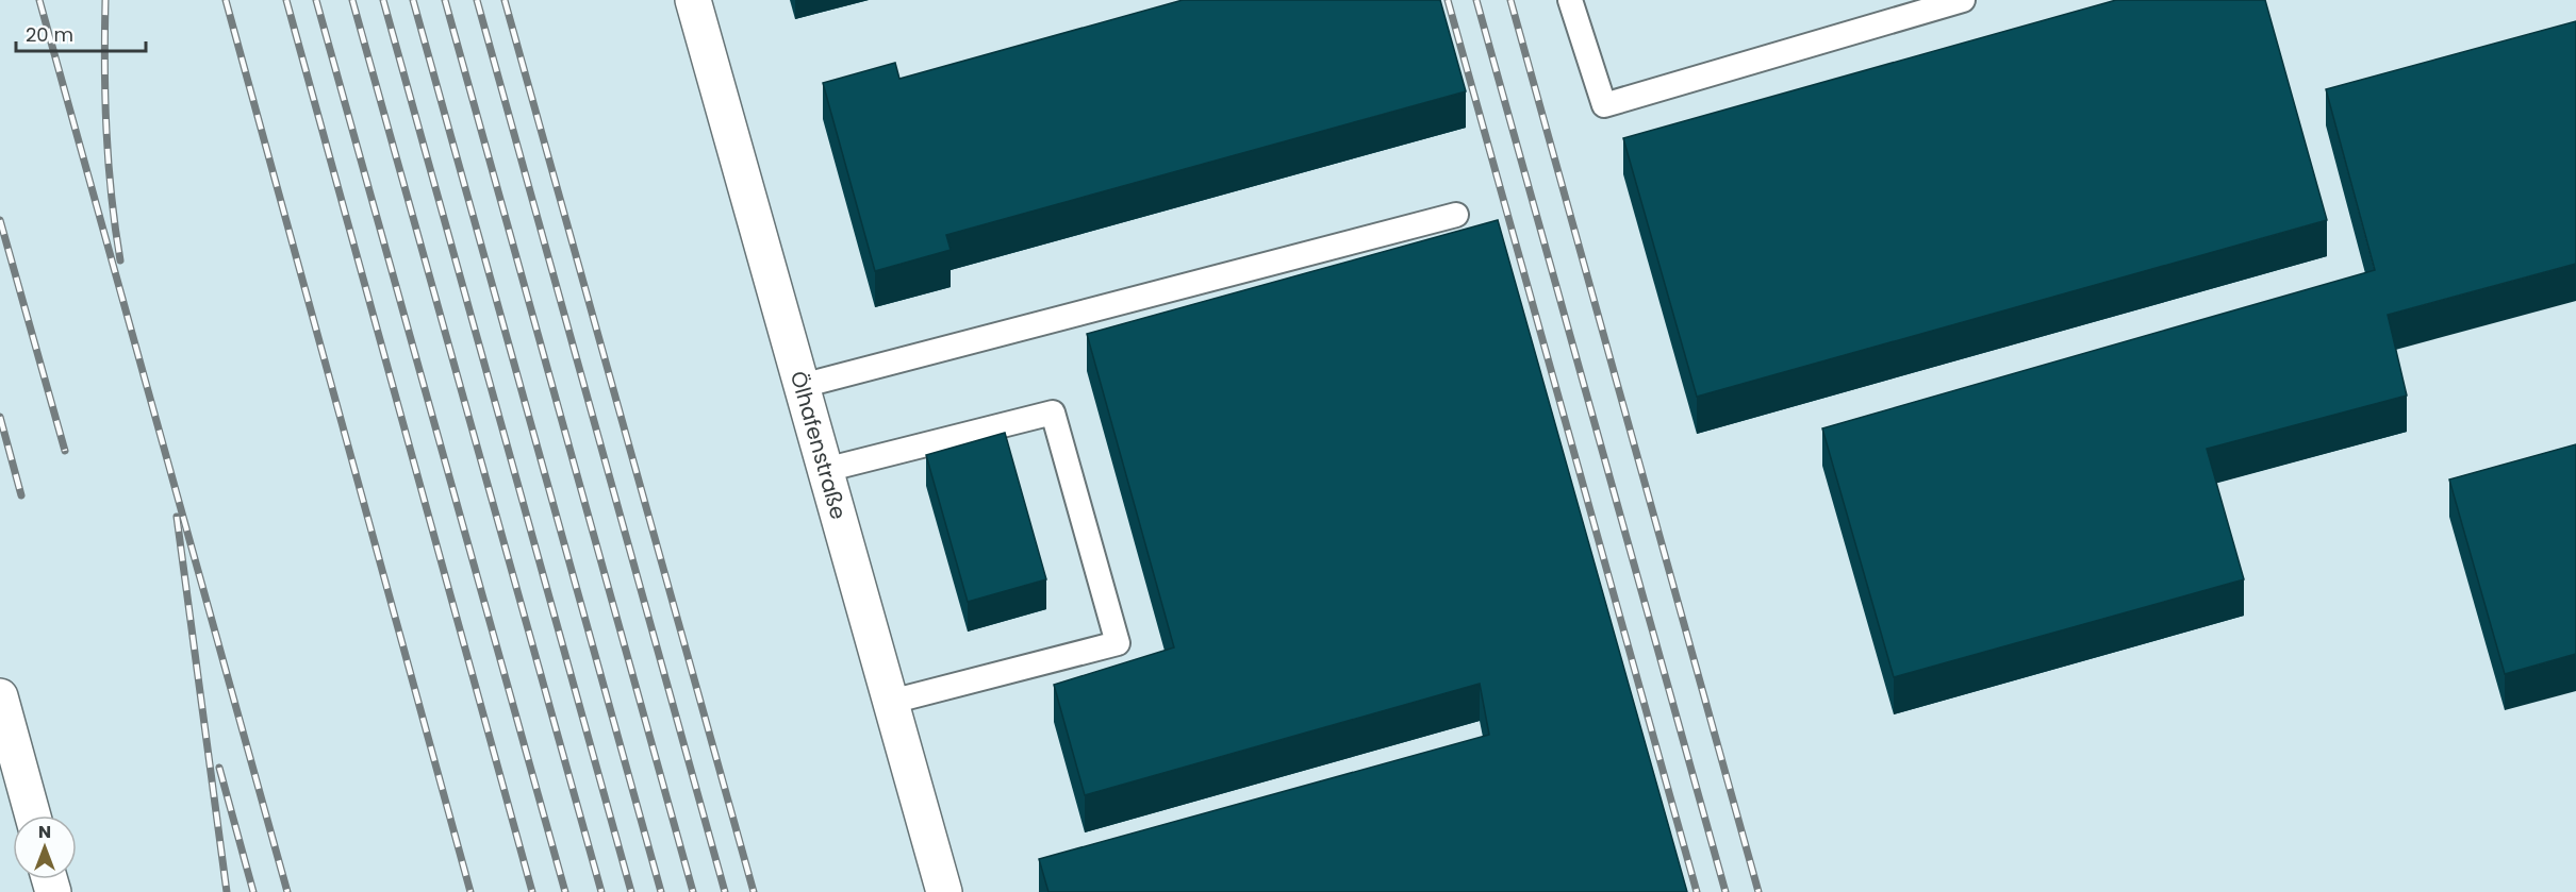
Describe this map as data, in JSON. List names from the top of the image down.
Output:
{
  "streets": {
    "street": ["Ölhafenstraße"]
  },
  "scale_bar": "20 m",
  "north": "top"
}
